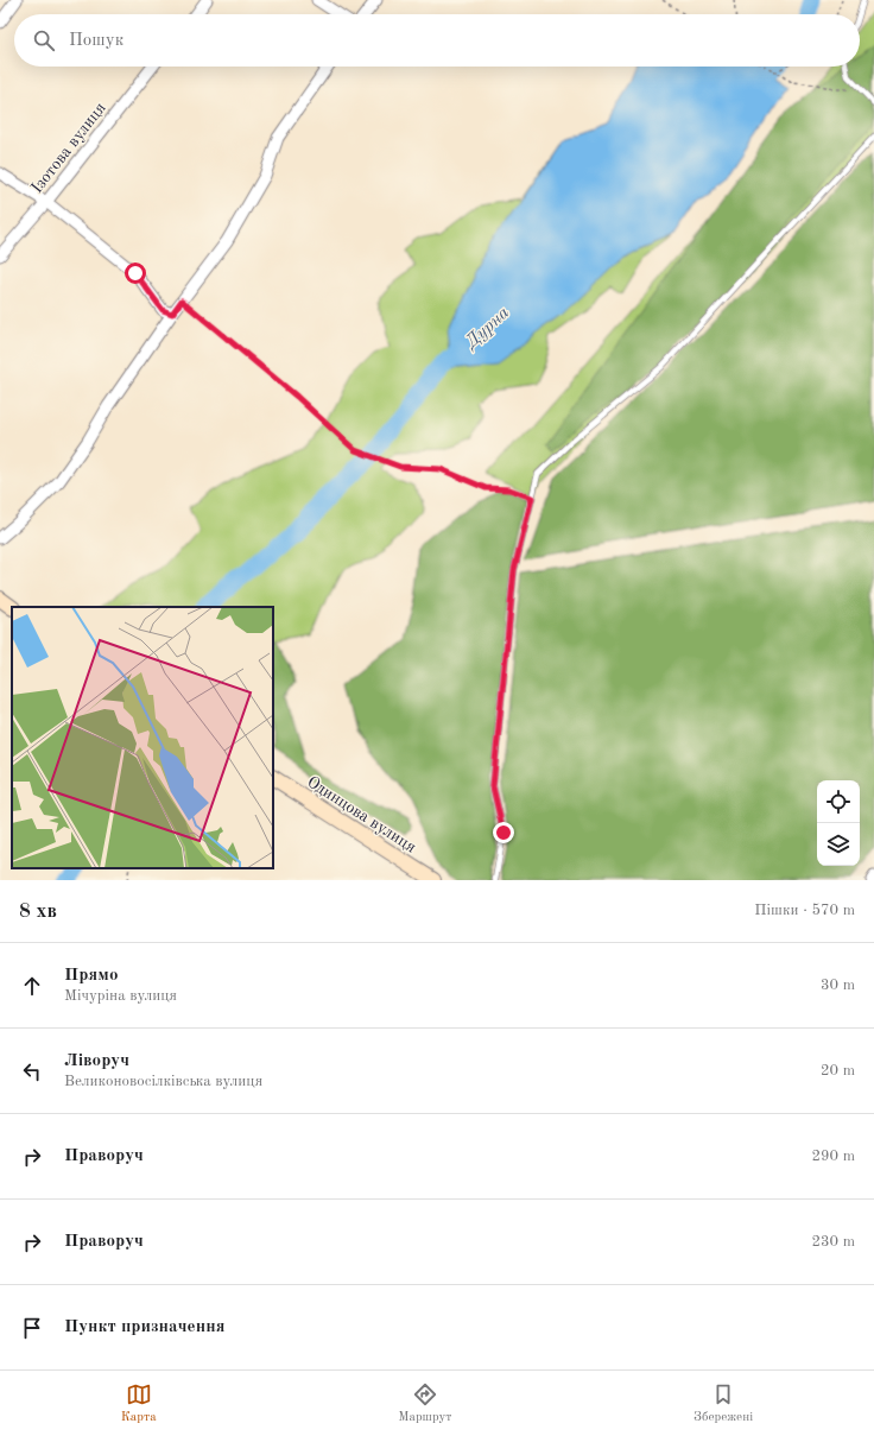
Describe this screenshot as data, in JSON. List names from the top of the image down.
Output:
{
  "streets": {
    "main road": ["Одинцова вулиця"],
    "street": ["Ізотова вулиця"]
  },
  "water": ["Дурна"],
  "page": {
    "search": "Пошук",
    "heading": ["8 хв", "Пішки · 570 m"],
    "list": [
      ["Прямо", "Мічуріна вулиця", "30 m"],
      ["Ліворуч", "Великоновосілківська вулиця", "20 m"],
      ["Праворуч", "290 m"],
      ["Праворуч", "230 m"],
      "Пункт призначення"
    ],
    "nav": ["Карта", "Маршрут", "Збережені"]
  }
}
